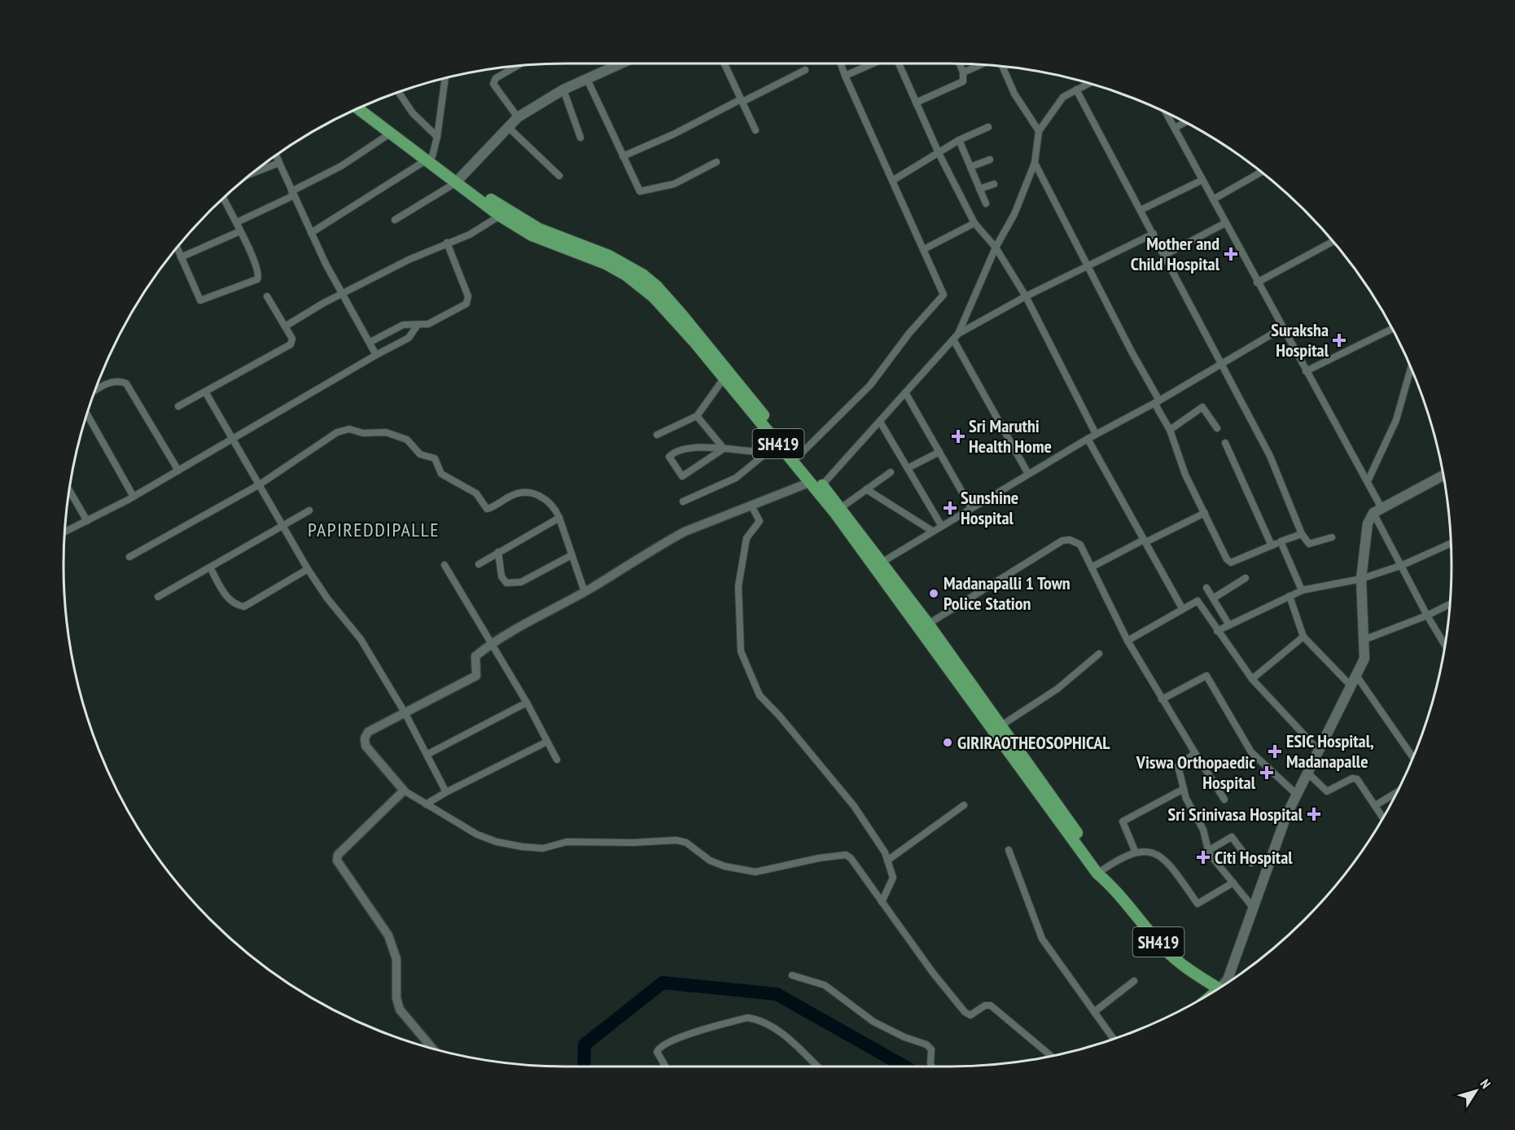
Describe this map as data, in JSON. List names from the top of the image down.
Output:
{
  "streets": {
    "main road": ["SH419"]
  },
  "districts": ["PAPIREDDIPALLE"],
  "places": {
    "health": [
      "Mother and Child Hospital",
      "Suraksha Hospital",
      "Sri Maruthi Health Home",
      "Sunshine Hospital",
      "ESIC Hospital, Madanapalle",
      "Viswa Orthopaedic Hospital",
      "Sri Srinivasa Hospital",
      "Citi Hospital"
    ],
    "other": ["Madanapalli 1 Town Police Station", "GIRIRAOTHEOSOPHICAL"]
  },
  "north": "top right"
}
